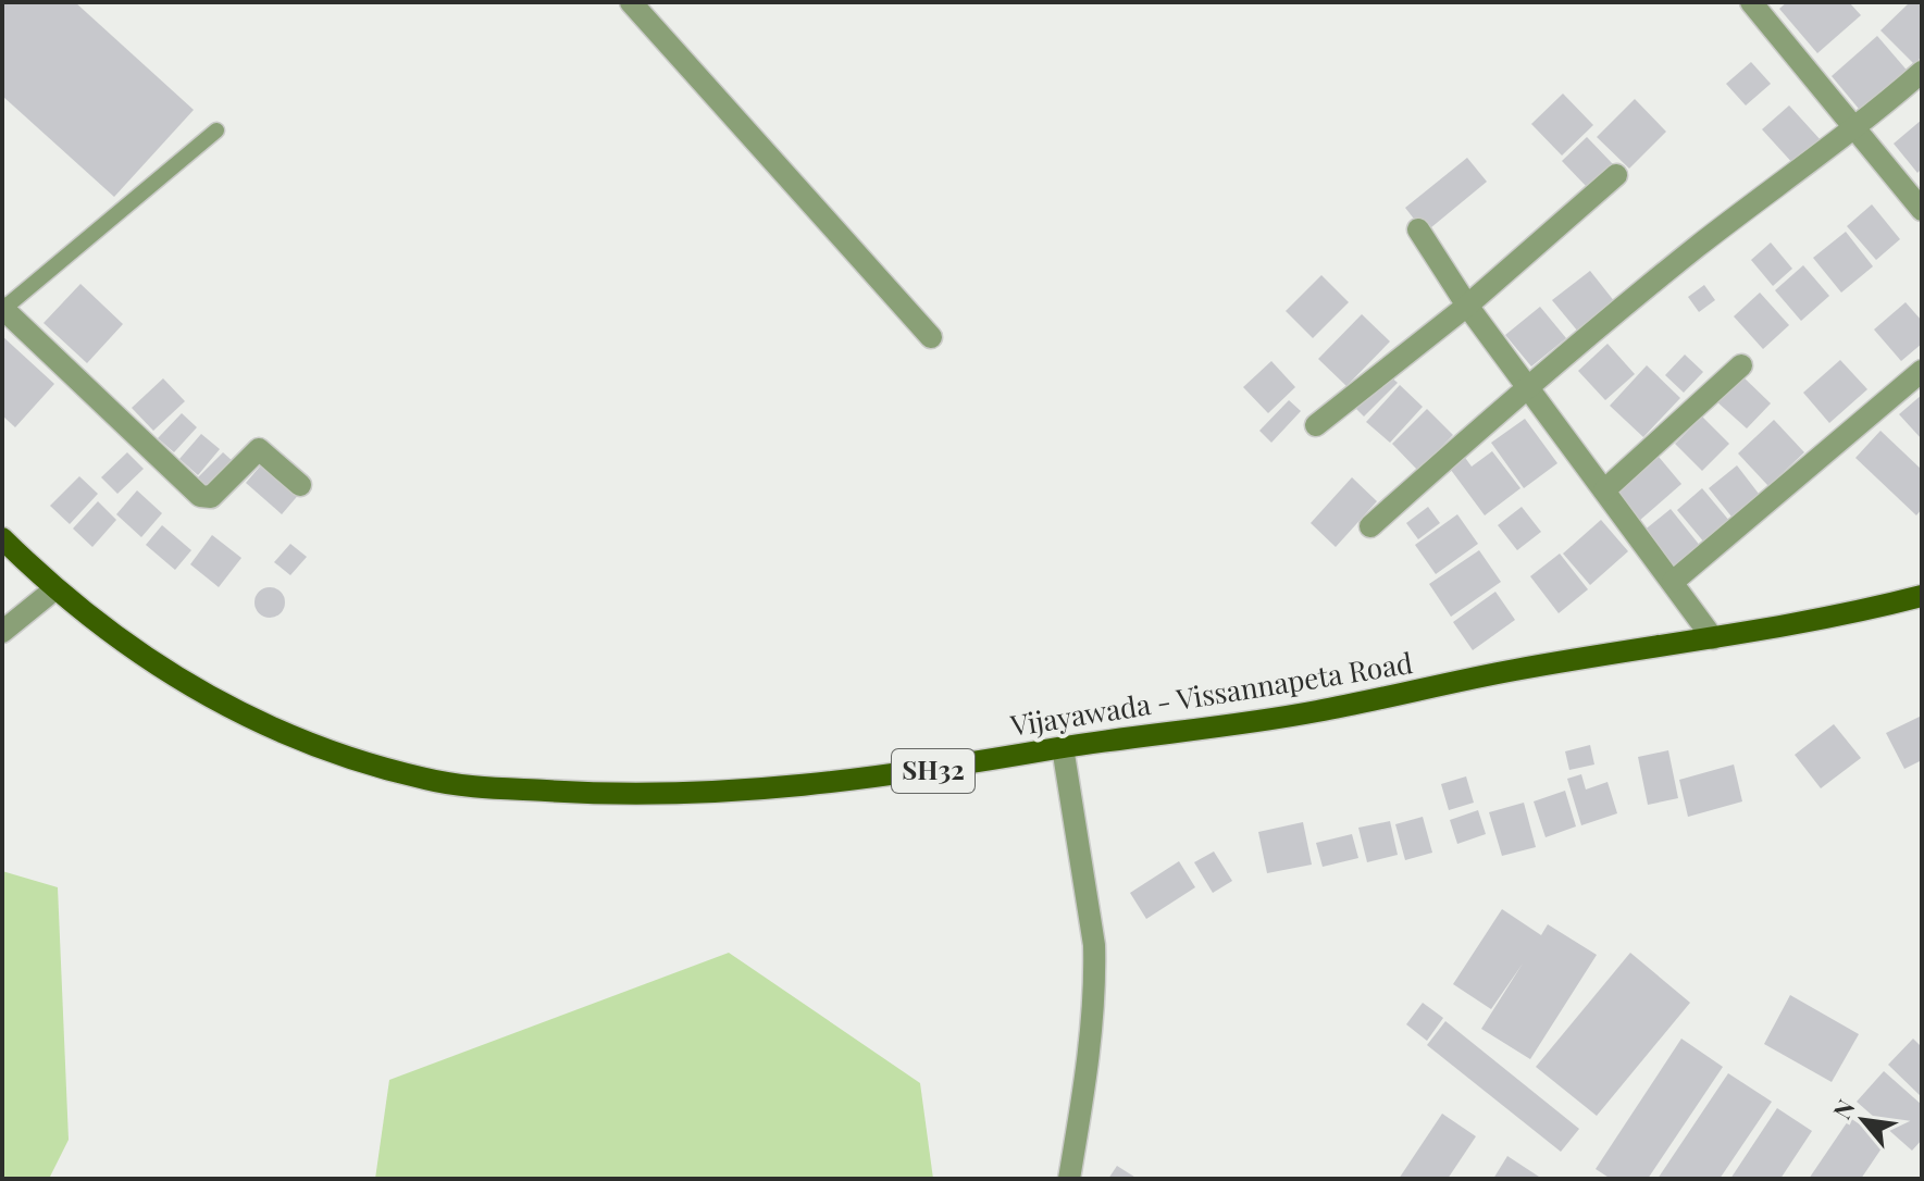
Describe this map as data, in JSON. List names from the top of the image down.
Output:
{
  "streets": {
    "main road": ["Vijayawada - Vissannapeta Road", "SH32"]
  },
  "north": "top left"
}
